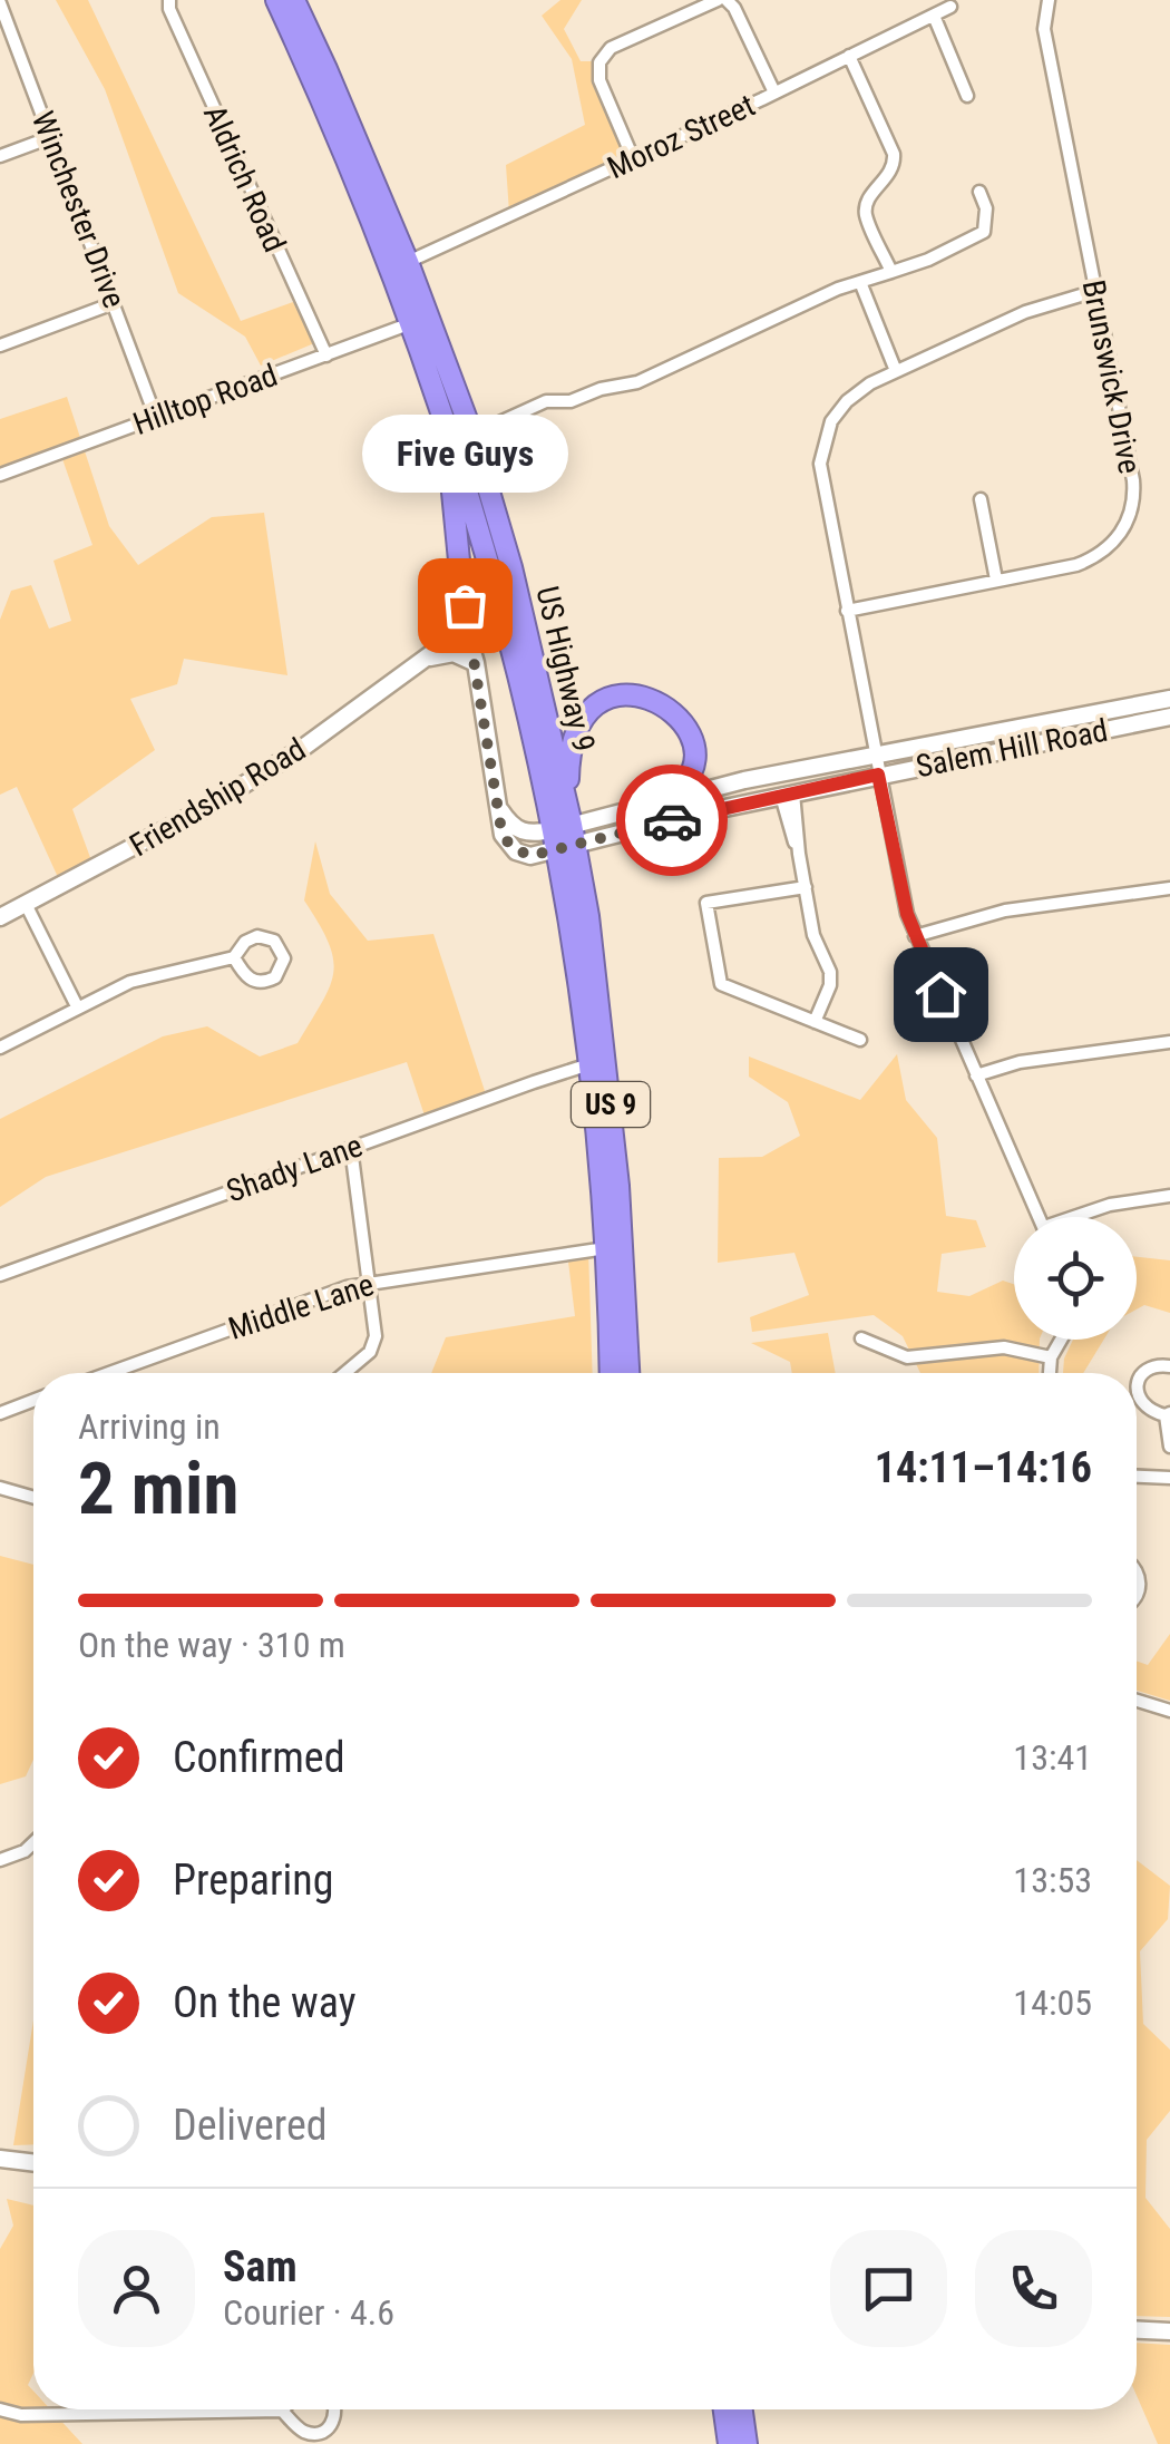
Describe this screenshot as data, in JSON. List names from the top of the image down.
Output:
{
  "streets": {
    "highway": ["US Highway 9", "US 9"],
    "street": [
      "Moroz Street",
      "Aldrich Road",
      "Winchester Drive",
      "Brunswick Drive",
      "Hilltop Road",
      "Salem Hill Road",
      "Friendship Road",
      "Shady Lane",
      "Middle Lane"
    ]
  },
  "crossings": [
    ["Moroz Street", "US Highway 9"],
    ["Aldrich Road", "Hilltop Road"],
    ["Winchester Drive", "Hilltop Road"],
    ["Hilltop Road", "US Highway 9"],
    ["US Highway 9", "Salem Hill Road"],
    ["US Highway 9", "Shady Lane"],
    ["US Highway 9", "Middle Lane"]
  ],
  "places": ["Five Guys"],
  "page": {
    "bubble": "Five Guys",
    "heading": ["2 min", "Arriving in", "14:11–14:16"],
    "panel": ["Sam", "Courier · 4.6"],
    "bar": "On the way · 310 m",
    "list": [
      ["Confirmed", "13:41"],
      ["Preparing", "13:53"],
      ["On the way", "14:05"],
      "Delivered"
    ]
  }
}
